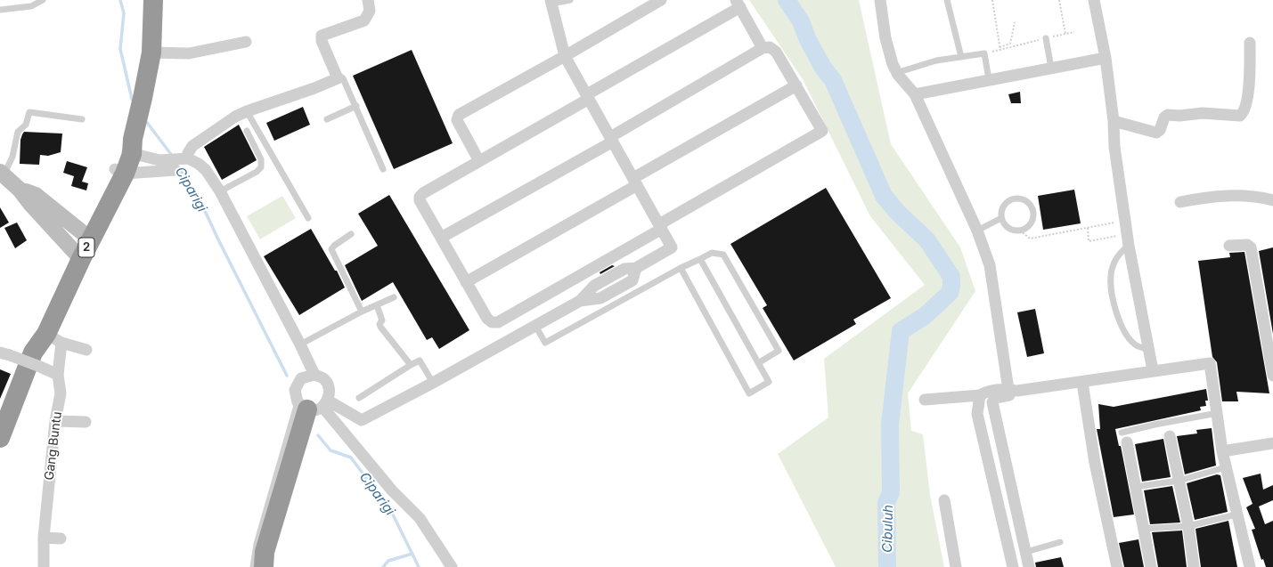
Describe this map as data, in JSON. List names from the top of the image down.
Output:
{
  "streets": {
    "highway": ["2"],
    "street": ["Gang Buntu"]
  },
  "crossings": [
    ["2", "Gang Buntu"]
  ],
  "water": ["Ciparigi", "Cibuluh"]
}
